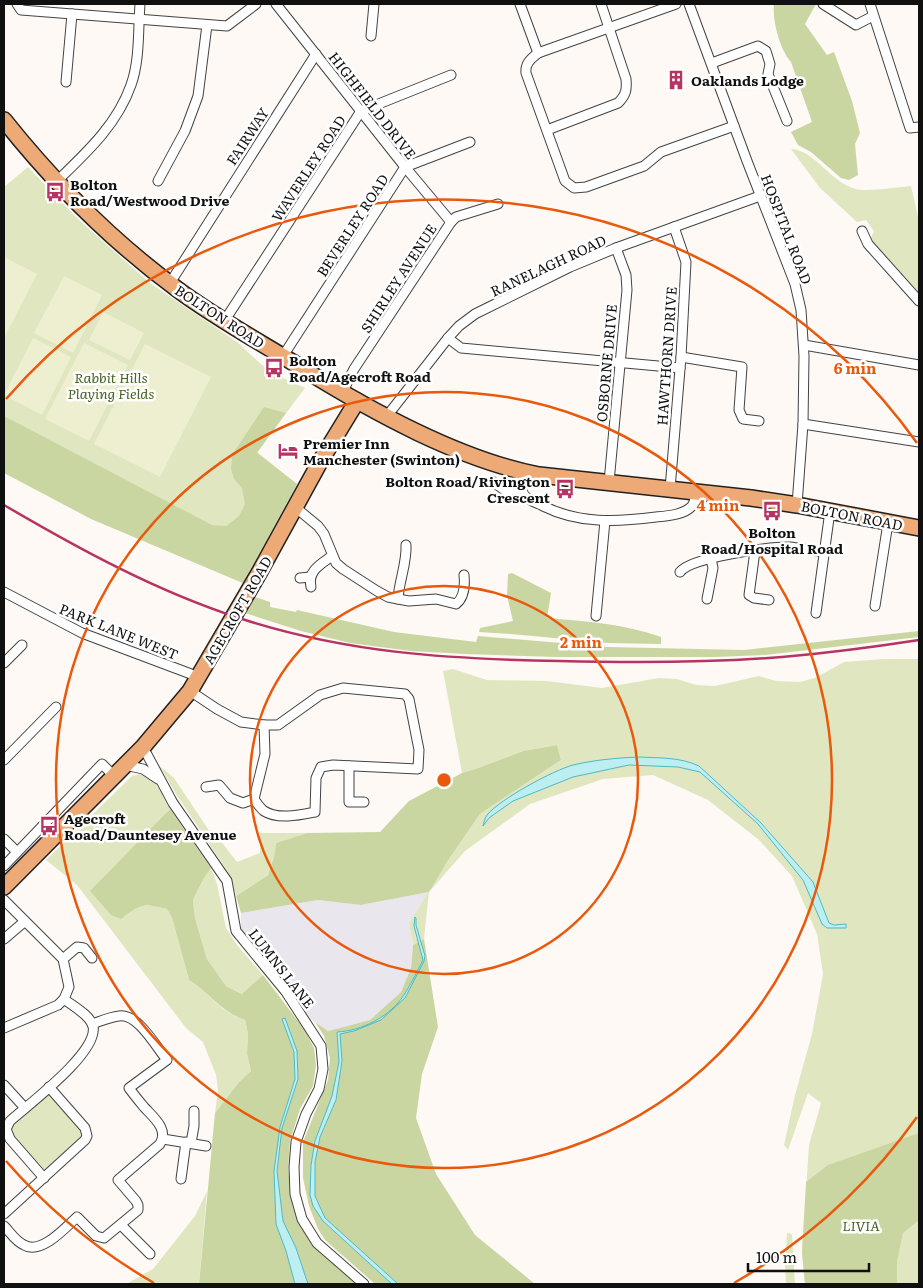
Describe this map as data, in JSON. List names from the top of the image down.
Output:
{
  "streets": {
    "main road": ["BOLTON ROAD", "AGECROFT ROAD"],
    "street": [
      "HIGHFIELD DRIVE",
      "FAIRWAY",
      "WAVERLEY ROAD",
      "BEVERLEY ROAD",
      "HOSPITAL ROAD",
      "RANELAGH ROAD",
      "SHIRLEY AVENUE",
      "HAWTHORN DRIVE",
      "OSBORNE DRIVE",
      "PARK LANE WEST",
      "LUMNS LANE"
    ]
  },
  "crossings": [
    ["HIGHFIELD DRIVE", "FAIRWAY"],
    ["HIGHFIELD DRIVE", "WAVERLEY ROAD"],
    ["HIGHFIELD DRIVE", "BEVERLEY ROAD"],
    ["HIGHFIELD DRIVE", "SHIRLEY AVENUE"],
    ["FAIRWAY", "BOLTON ROAD"],
    ["WAVERLEY ROAD", "BOLTON ROAD"],
    ["BEVERLEY ROAD", "BOLTON ROAD"],
    ["HOSPITAL ROAD", "RANELAGH ROAD"],
    ["HOSPITAL ROAD", "BOLTON ROAD"],
    ["RANELAGH ROAD", "BOLTON ROAD"],
    ["RANELAGH ROAD", "HAWTHORN DRIVE"],
    ["RANELAGH ROAD", "OSBORNE DRIVE"],
    ["SHIRLEY AVENUE", "BOLTON ROAD"],
    ["BOLTON ROAD", "HAWTHORN DRIVE"],
    ["BOLTON ROAD", "OSBORNE DRIVE"],
    ["BOLTON ROAD", "AGECROFT ROAD"],
    ["AGECROFT ROAD", "PARK LANE WEST"],
    ["AGECROFT ROAD", "LUMNS LANE"]
  ],
  "parks": ["Rabbit Hills Playing Fields", "LIVIA"],
  "places": {
    "building": ["Oaklands Lodge"],
    "bus stop": [
      "Bolton Road/Westwood Drive",
      "Bolton Road/Agecroft Road",
      "Bolton Road/Rivington Crescent",
      "Bolton Road/Hospital Road",
      "Agecroft Road/Dauntesey Avenue"
    ],
    "hotel": ["Premier Inn Manchester (Swinton)"]
  },
  "scale_bar": "100 m",
  "rings": ["6 min", "4 min", "2 min"]
}
